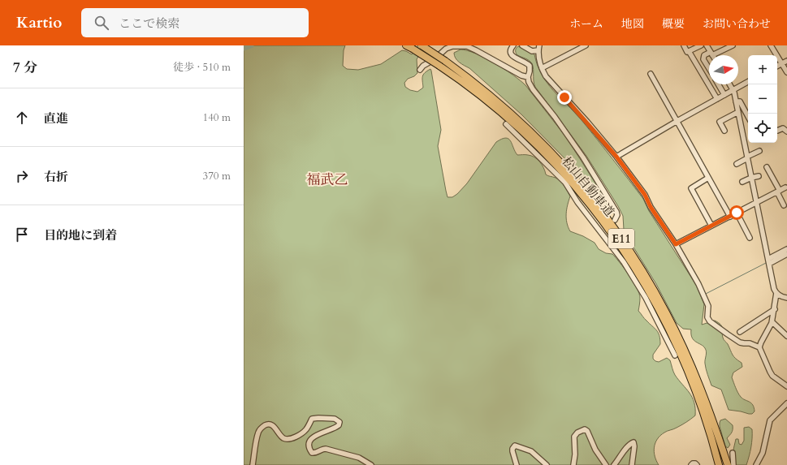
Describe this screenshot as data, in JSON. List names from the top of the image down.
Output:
{
  "streets": {
    "highway": ["松山自動車道", "E11"]
  },
  "districts": ["福武乙"],
  "north": "right",
  "page": {
    "header": "Kartio",
    "search": "ここで検索",
    "nav": [
      "ホーム",
      "地図",
      "概要",
      "お問い合わせ"
    ],
    "heading": ["7 分", "徒歩 · 510 m"],
    "map_buttons": ["+", "−"],
    "list": [
      ["直進", "140 m"],
      ["右折", "370 m"],
      "目的地に到着"
    ]
  }
}
